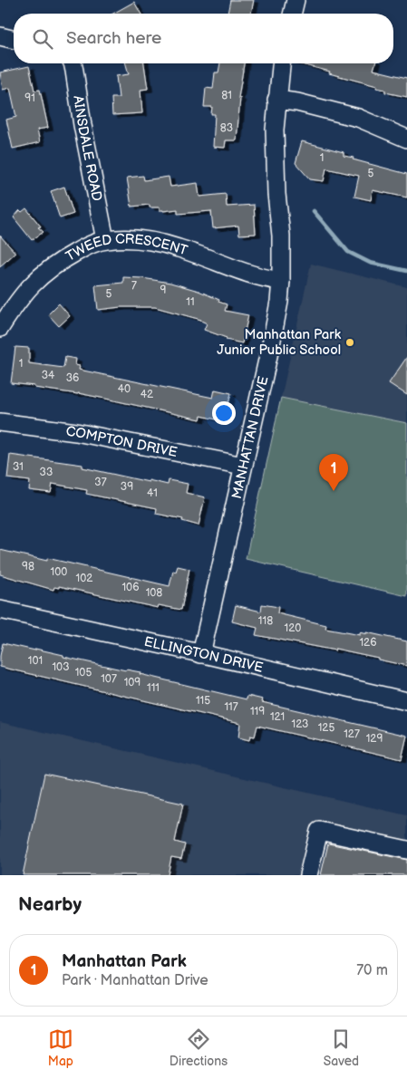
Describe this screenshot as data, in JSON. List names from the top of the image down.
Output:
{
  "streets": {
    "street": [
      "AINSDALE ROAD",
      "TWEED CRESCENT",
      "MANHATTAN DRIVE",
      "COMPTON DRIVE",
      "ELLINGTON DRIVE"
    ]
  },
  "crossings": [
    ["AINSDALE ROAD", "TWEED CRESCENT"],
    ["TWEED CRESCENT", "MANHATTAN DRIVE"],
    ["MANHATTAN DRIVE", "COMPTON DRIVE"],
    ["MANHATTAN DRIVE", "ELLINGTON DRIVE"]
  ],
  "places": ["Manhattan Park Junior Public School"],
  "house_numbers": [
    "81",
    "91",
    "83",
    "1",
    "5",
    "7",
    "9",
    "5",
    "11",
    "1",
    "34",
    "36",
    "40",
    "42",
    "31",
    "33",
    "37",
    "39",
    "41",
    "98",
    "100",
    "102",
    "106",
    "108",
    "118",
    "120",
    "126",
    "101",
    "103",
    "105",
    "107",
    "109",
    "111",
    "115",
    "117",
    "119",
    "121",
    "123",
    "125",
    "127",
    "129"
  ],
  "page": {
    "search": "Search here",
    "pins": "1",
    "heading": "Nearby",
    "list": [
      {
        "mark": "1",
        "name": "Manhattan Park",
        "note": "Park · Manhattan Drive",
        "value": "70 m"
      }
    ],
    "nav": ["Map", "Directions", "Saved"]
  }
}
